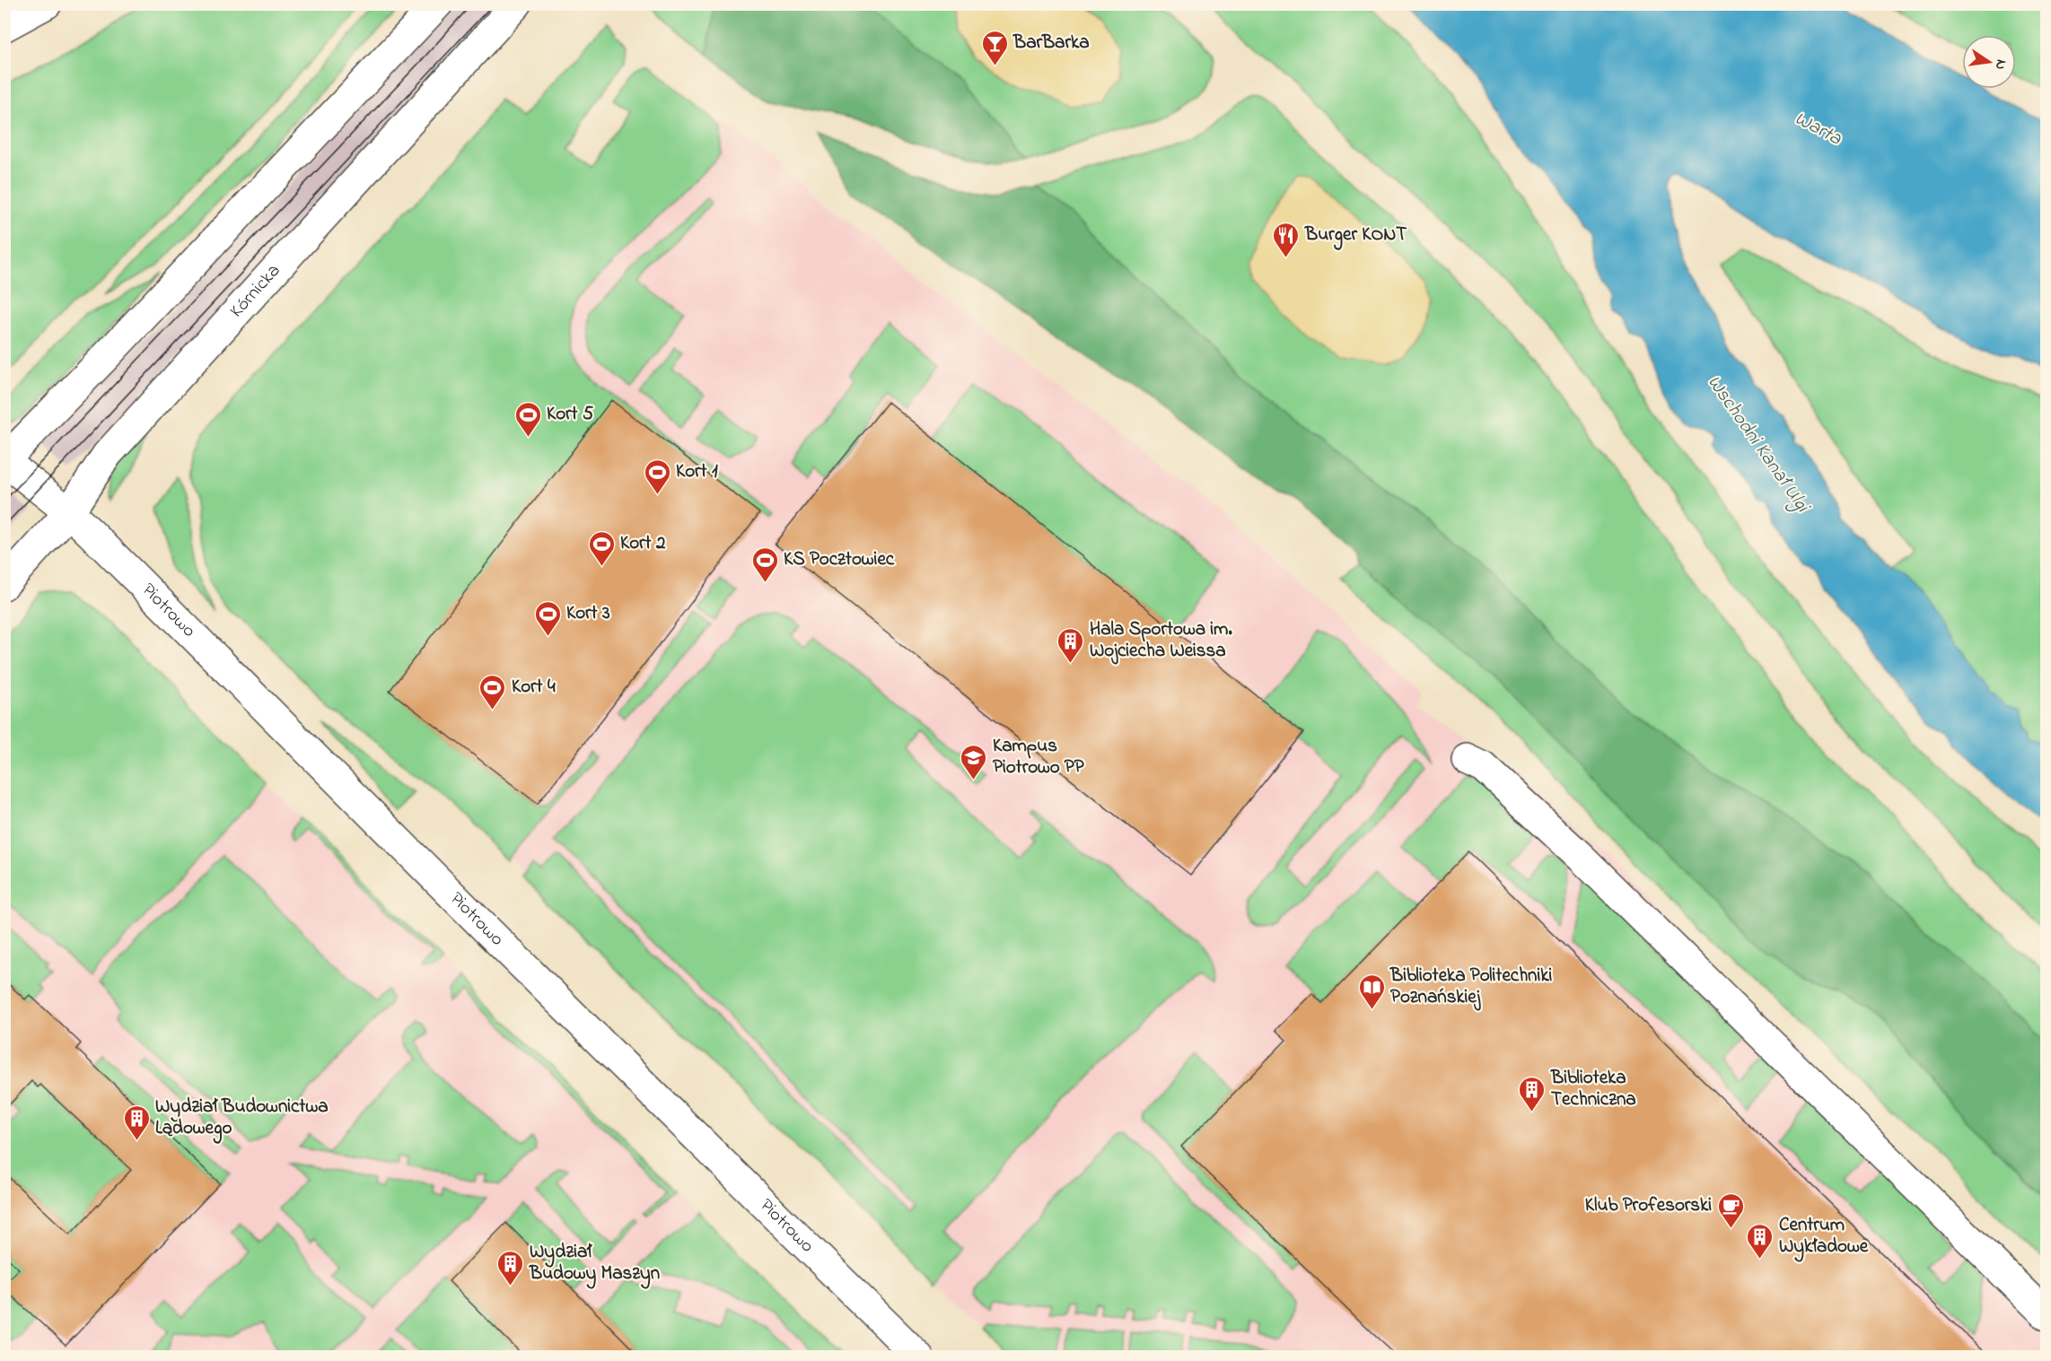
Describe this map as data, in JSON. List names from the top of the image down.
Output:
{
  "streets": {
    "street": ["Kórnicka", "Piotrowo"]
  },
  "crossings": [
    ["Kórnicka", "Piotrowo"]
  ],
  "water": ["Warta", "Wschodni Kanał Ulgi"],
  "places": {
    "bar": ["BarBarka"],
    "restaurant": ["Burger KONT"],
    "sports": [
      "Kort 5",
      "Kort 1",
      "Kort 2",
      "KS Pocztowiec",
      "Kort 3",
      "Kort 4"
    ],
    "building": [
      "Hala Sportowa im. Wojciecha Weissa",
      "Biblioteka Techniczna",
      "Wydział Budownictwa Lądowego",
      "Centrum Wykładowe",
      "Wydział Budowy Maszyn"
    ],
    "school or university": ["Kampus Piotrowo PP"],
    "library": ["Biblioteka Politechniki Poznańskiej"],
    "cafe": ["Klub Profesorski"]
  },
  "north": "right"
}
